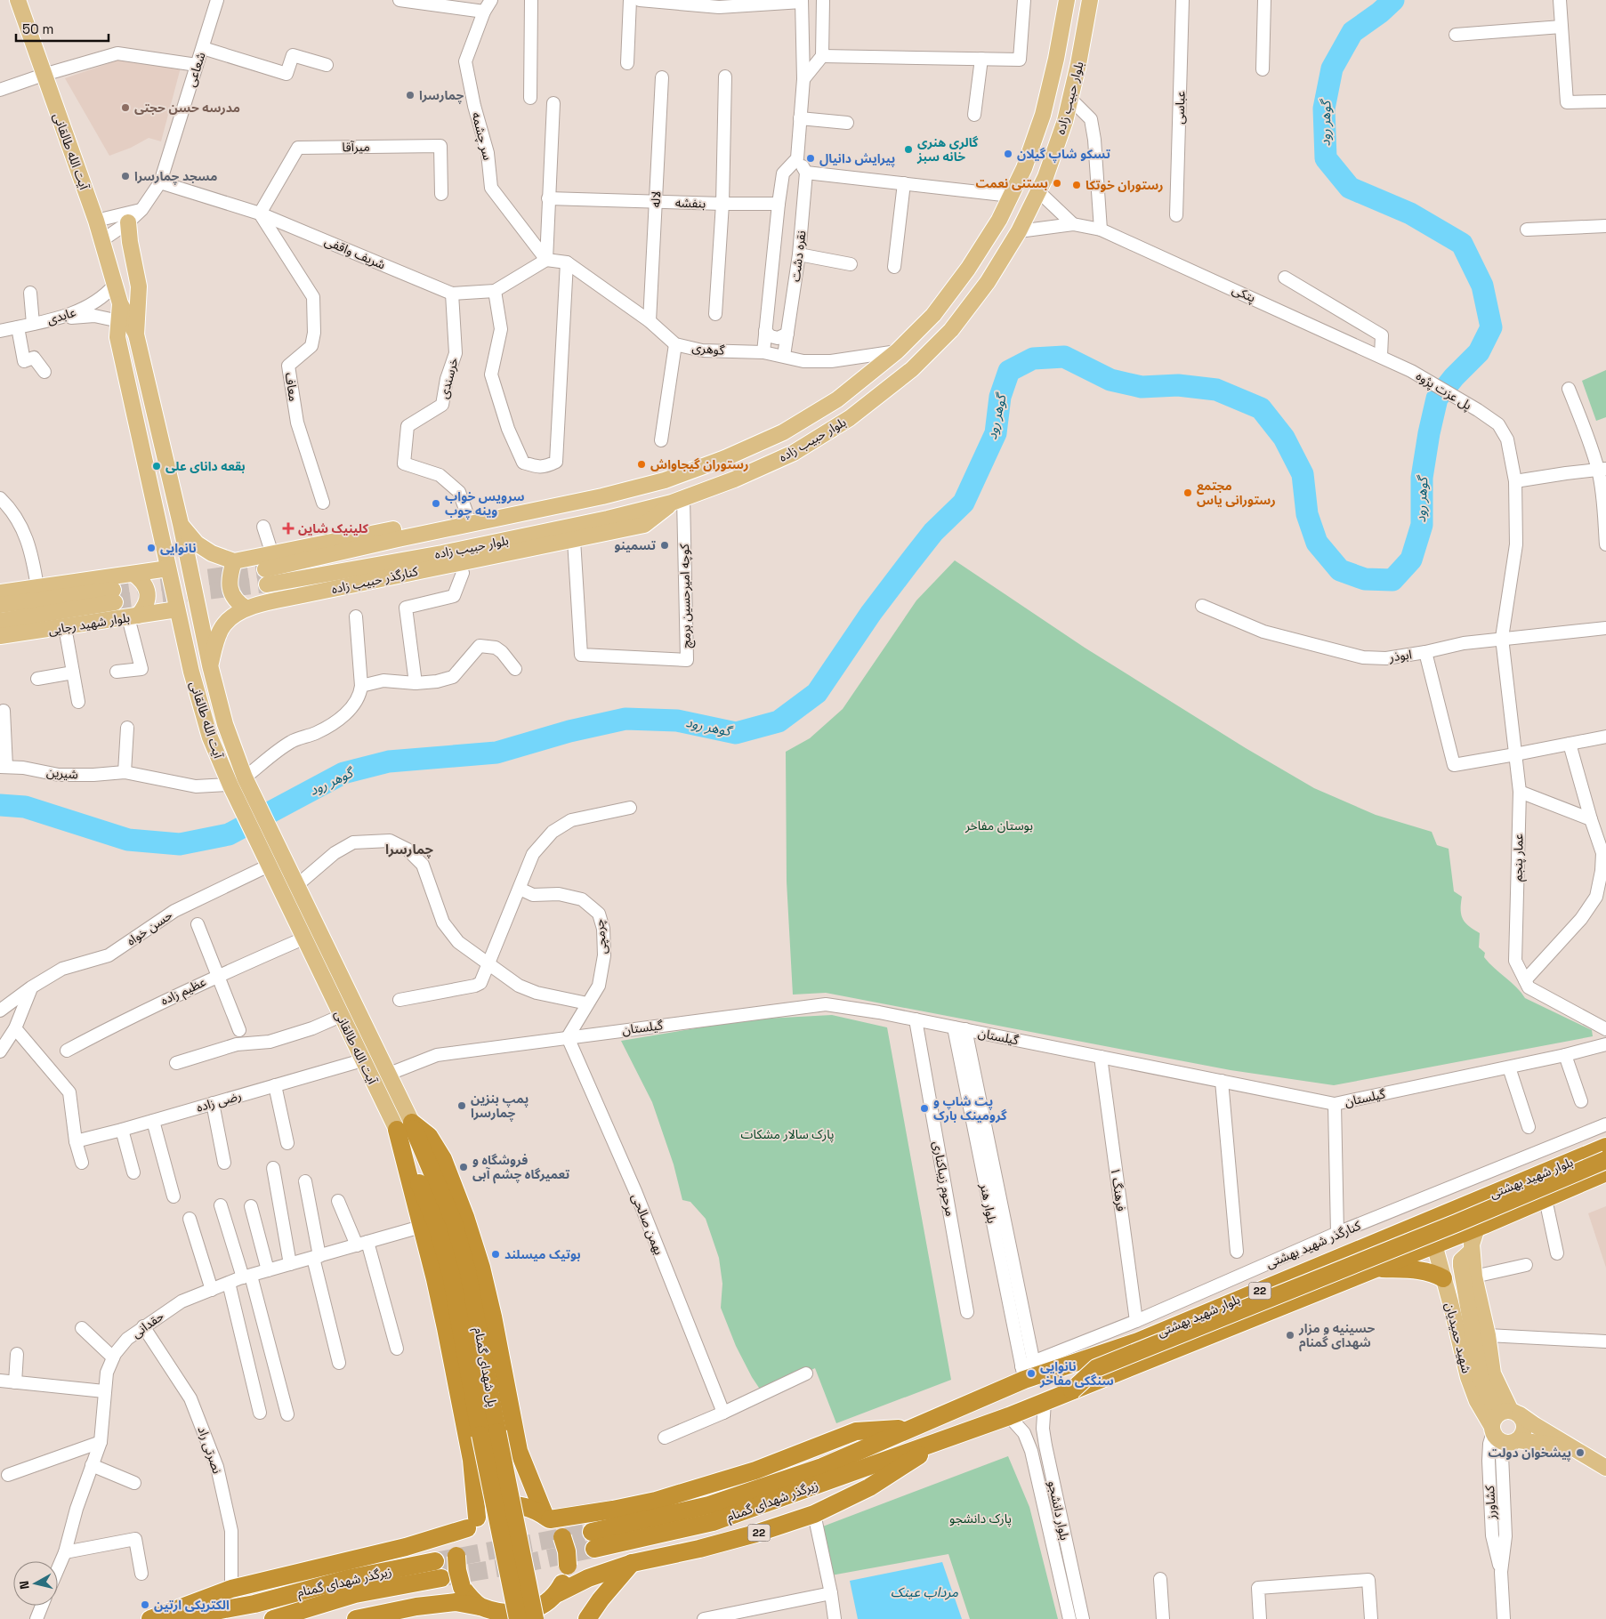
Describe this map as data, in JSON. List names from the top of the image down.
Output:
{
  "streets": {
    "highway": [
      "بلوار شهید بهشتی",
      "22",
      "پل شهدای گمنام",
      "زیرگذر شهدای گمنام"
    ],
    "main road": [
      "بلوار حبیب زاده",
      "آیت الله طالقانی",
      "کنارگذر حبیب زاده",
      "بلوار شهید رجایی",
      "شهید حمیدیان"
    ],
    "street": [
      "شعاعی",
      "عباسی",
      "سر چشمه",
      "میرآقا",
      "لاله",
      "بنفشه",
      "شریف واقفی",
      "نقره دشت",
      "پتکی",
      "عابدی",
      "گوهری",
      "خرسندی",
      "معاف",
      "پل عزت پژوه",
      "کوچه امیرحسین برمچ",
      "ابوذر",
      "شیرین",
      "عمار پنجم",
      "حسن خواه",
      "چرمچی",
      "عظیم زاده",
      "گیلستان",
      "رضی زاده",
      "مرحوم زیباکناری",
      "فرهنگ ۱",
      "بلوار هنر",
      "بهمن صالحی",
      "کنارگذر شهید بهشتی",
      "حقدانی",
      "نصرتی راد",
      "کشاورز",
      "بلوار دانشجو"
    ]
  },
  "crossings": [
    ["شعاعی", "آیت الله طالقانی"],
    ["شعاعی", "شریف واقفی"],
    ["بلوار حبیب زاده", "گوهری"],
    ["بلوار حبیب زاده", "کنارگذر حبیب زاده"],
    ["بلوار حبیب زاده", "کوچه امیرحسین برمچ"],
    ["سر چشمه", "شریف واقفی"],
    ["سر چشمه", "گوهری"],
    ["میرآقا", "شریف واقفی"],
    ["میرآقا", "معاف"],
    ["آیت الله طالقانی", "عابدی"],
    ["آیت الله طالقانی", "کنارگذر حبیب زاده"],
    ["آیت الله طالقانی", "بلوار شهید رجایی"],
    ["آیت الله طالقانی", "شیرین"],
    ["آیت الله طالقانی", "حسن خواه"],
    ["آیت الله طالقانی", "عظیم زاده"],
    ["آیت الله طالقانی", "گیلستان"],
    ["آیت الله طالقانی", "رضی زاده"],
    ["آیت الله طالقانی", "پل شهدای گمنام"],
    ["لاله", "بنفشه"],
    ["لاله", "گوهری"],
    ["بنفشه", "نقره دشت"],
    ["شریف واقفی", "گوهری"],
    ["شریف واقفی", "خرسندی"],
    ["شریف واقفی", "معاف"],
    ["نقره دشت", "گوهری"],
    ["پتکی", "پل عزت پژوه"],
    ["پل عزت پژوه", "عمار پنجم"],
    ["کنارگذر حبیب زاده", "کوچه امیرحسین برمچ"],
    ["ابوذر", "عمار پنجم"],
    ["چرمچی", "گیلستان"],
    ["چرمچی", "بهمن صالحی"],
    ["گیلستان", "مرحوم زیباکناری"],
    ["گیلستان", "فرهنگ ۱"],
    ["گیلستان", "بلوار هنر"],
    ["گیلستان", "بهمن صالحی"],
    ["بلوار شهید بهشتی", "بلوار هنر"],
    ["بلوار شهید بهشتی", "کنارگذر شهید بهشتی"],
    ["بلوار شهید بهشتی", "22"],
    ["بلوار شهید بهشتی", "شهید حمیدیان"],
    ["بلوار شهید بهشتی", "زیرگذر شهدای گمنام"],
    ["بلوار شهید بهشتی", "بلوار دانشجو"],
    ["فرهنگ ۱", "کنارگذر شهید بهشتی"],
    ["بلوار هنر", "کنارگذر شهید بهشتی"],
    ["22", "زیرگذر شهدای گمنام"],
    ["حقدانی", "نصرتی راد"],
    ["شهید حمیدیان", "کشاورز"]
  ],
  "districts": ["چمارسرا"],
  "water": ["گوهر رود", "مرداب عینک"],
  "parks": ["بوستان مفاخر", "پارک سالار مشکات", "پارک دانشجو"],
  "places": {
    "other": [
      "چمارسرا",
      "مدرسه حسن حجتی",
      "گالری هنری خانه سبز",
      "تسکو شاپ گیلان",
      "پیرایش دانیال",
      "مسجد چمارسرا",
      "بستنی نعمت",
      "رستوران خوتکا",
      "رستوران گیجاواش",
      "بقعه دانای علی",
      "مجتمع رستورانی یاس",
      "سرویس خواب وینه چوب",
      "تسمینو",
      "نانوایی",
      "پمپ بنزین چمارسرا",
      "پت شاپ و گرومینک بارک",
      "فروشگاه و تعمیرگاه چشم آبی",
      "بوتیک میسلند",
      "حسینیه و مزار شهدای گمنام",
      "نانوایی سنگکی مفاخر",
      "پیشخوان دولت",
      "الکتریکی ارتین"
    ],
    "health": ["کلینیک شاین"]
  },
  "scale_bar": "50 m",
  "north": "left"
}
